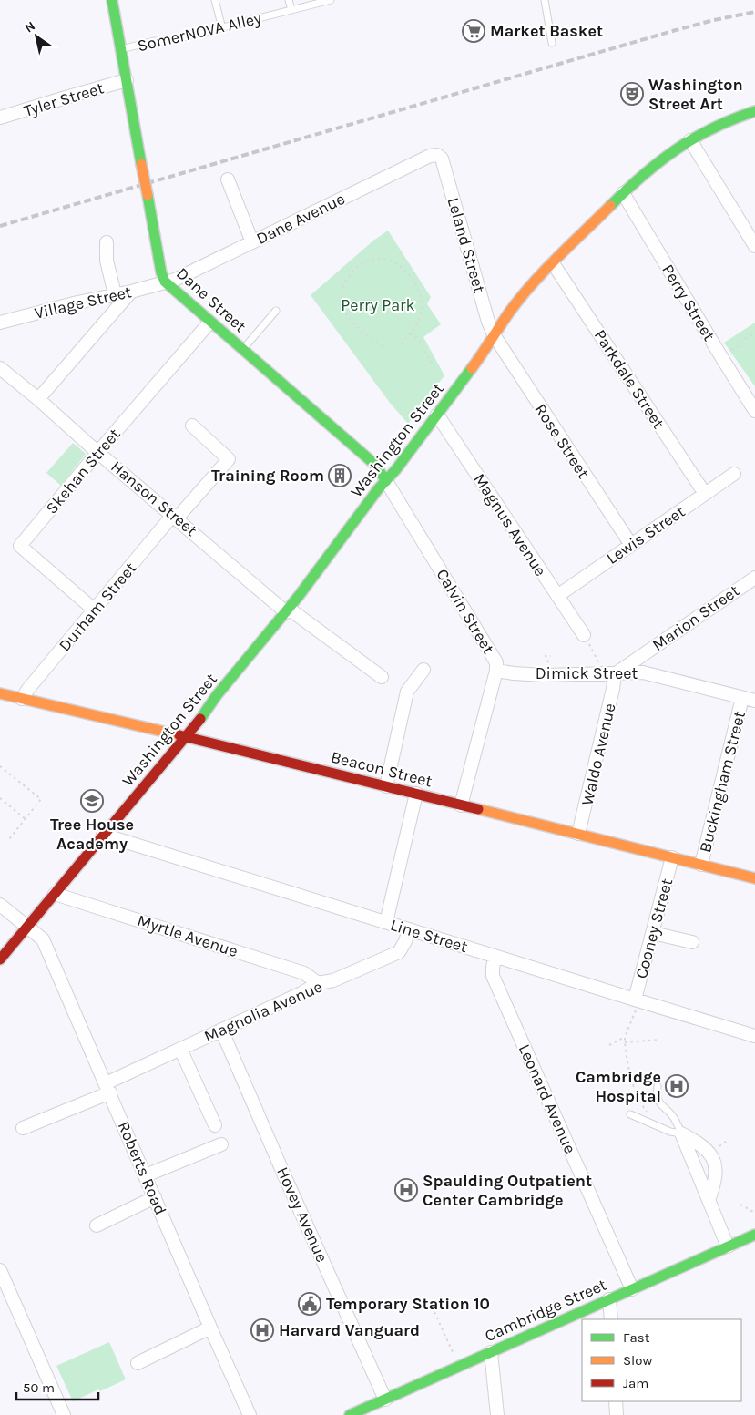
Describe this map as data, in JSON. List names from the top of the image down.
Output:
{
  "streets": {
    "main road": [
      "Dane Street",
      "Washington Street",
      "Beacon Street",
      "Cambridge Street"
    ],
    "street": [
      "Tyler Street",
      "Dane Avenue",
      "Leland Street",
      "Village Street",
      "Perry Street",
      "Parkdale Street",
      "Rose Street",
      "Skehan Street",
      "Hanson Street",
      "Magnus Avenue",
      "Lewis Street",
      "Durham Street",
      "Calvin Street",
      "Marion Street",
      "Dimick Street",
      "Waldo Avenue",
      "Buckingham Street",
      "Cooney Street",
      "Myrtle Avenue",
      "Line Street",
      "Magnolia Avenue",
      "Leonard Avenue",
      "Roberts Road",
      "Hovey Avenue"
    ],
    "lane": ["SomerNOVA Alley"]
  },
  "crossings": [
    ["SomerNOVA Alley", "Dane Street"],
    ["Tyler Street", "Dane Street"],
    ["Dane Avenue", "Leland Street"],
    ["Dane Avenue", "Dane Street"],
    ["Dane Avenue", "Village Street"],
    ["Leland Street", "Washington Street"],
    ["Leland Street", "Rose Street"],
    ["Dane Street", "Village Street"],
    ["Dane Street", "Washington Street"],
    ["Dane Street", "Skehan Street"],
    ["Dane Street", "Calvin Street"],
    ["Perry Street", "Washington Street"],
    ["Parkdale Street", "Washington Street"],
    ["Parkdale Street", "Lewis Street"],
    ["Washington Street", "Rose Street"],
    ["Washington Street", "Hanson Street"],
    ["Washington Street", "Magnus Avenue"],
    ["Washington Street", "Calvin Street"],
    ["Washington Street", "Beacon Street"],
    ["Washington Street", "Myrtle Avenue"],
    ["Washington Street", "Line Street"],
    ["Washington Street", "Roberts Road"],
    ["Rose Street", "Lewis Street"],
    ["Skehan Street", "Hanson Street"],
    ["Skehan Street", "Durham Street"],
    ["Hanson Street", "Durham Street"],
    ["Magnus Avenue", "Lewis Street"],
    ["Durham Street", "Beacon Street"],
    ["Calvin Street", "Dimick Street"],
    ["Calvin Street", "Beacon Street"],
    ["Marion Street", "Dimick Street"],
    ["Marion Street", "Waldo Avenue"],
    ["Dimick Street", "Waldo Avenue"],
    ["Dimick Street", "Buckingham Street"],
    ["Waldo Avenue", "Beacon Street"],
    ["Beacon Street", "Buckingham Street"],
    ["Beacon Street", "Cooney Street"],
    ["Cooney Street", "Line Street"],
    ["Myrtle Avenue", "Magnolia Avenue"],
    ["Line Street", "Magnolia Avenue"],
    ["Line Street", "Leonard Avenue"],
    ["Magnolia Avenue", "Roberts Road"],
    ["Magnolia Avenue", "Hovey Avenue"],
    ["Leonard Avenue", "Cambridge Street"],
    ["Hovey Avenue", "Cambridge Street"]
  ],
  "parks": ["Perry Park"],
  "places": {
    "supermarket": ["Market Basket"],
    "theatre": ["Washington Street Art"],
    "building": ["Training Room"],
    "school or university": ["Tree House Academy"],
    "hospital": ["Cambridge Hospital", "Spaulding Outpatient Center Cambridge", "Harvard Vanguard"],
    "public building": ["Temporary Station 10"]
  },
  "legend": ["Fast", "Slow", "Jam"],
  "scale_bar": "50 m",
  "north": "top left"
}
